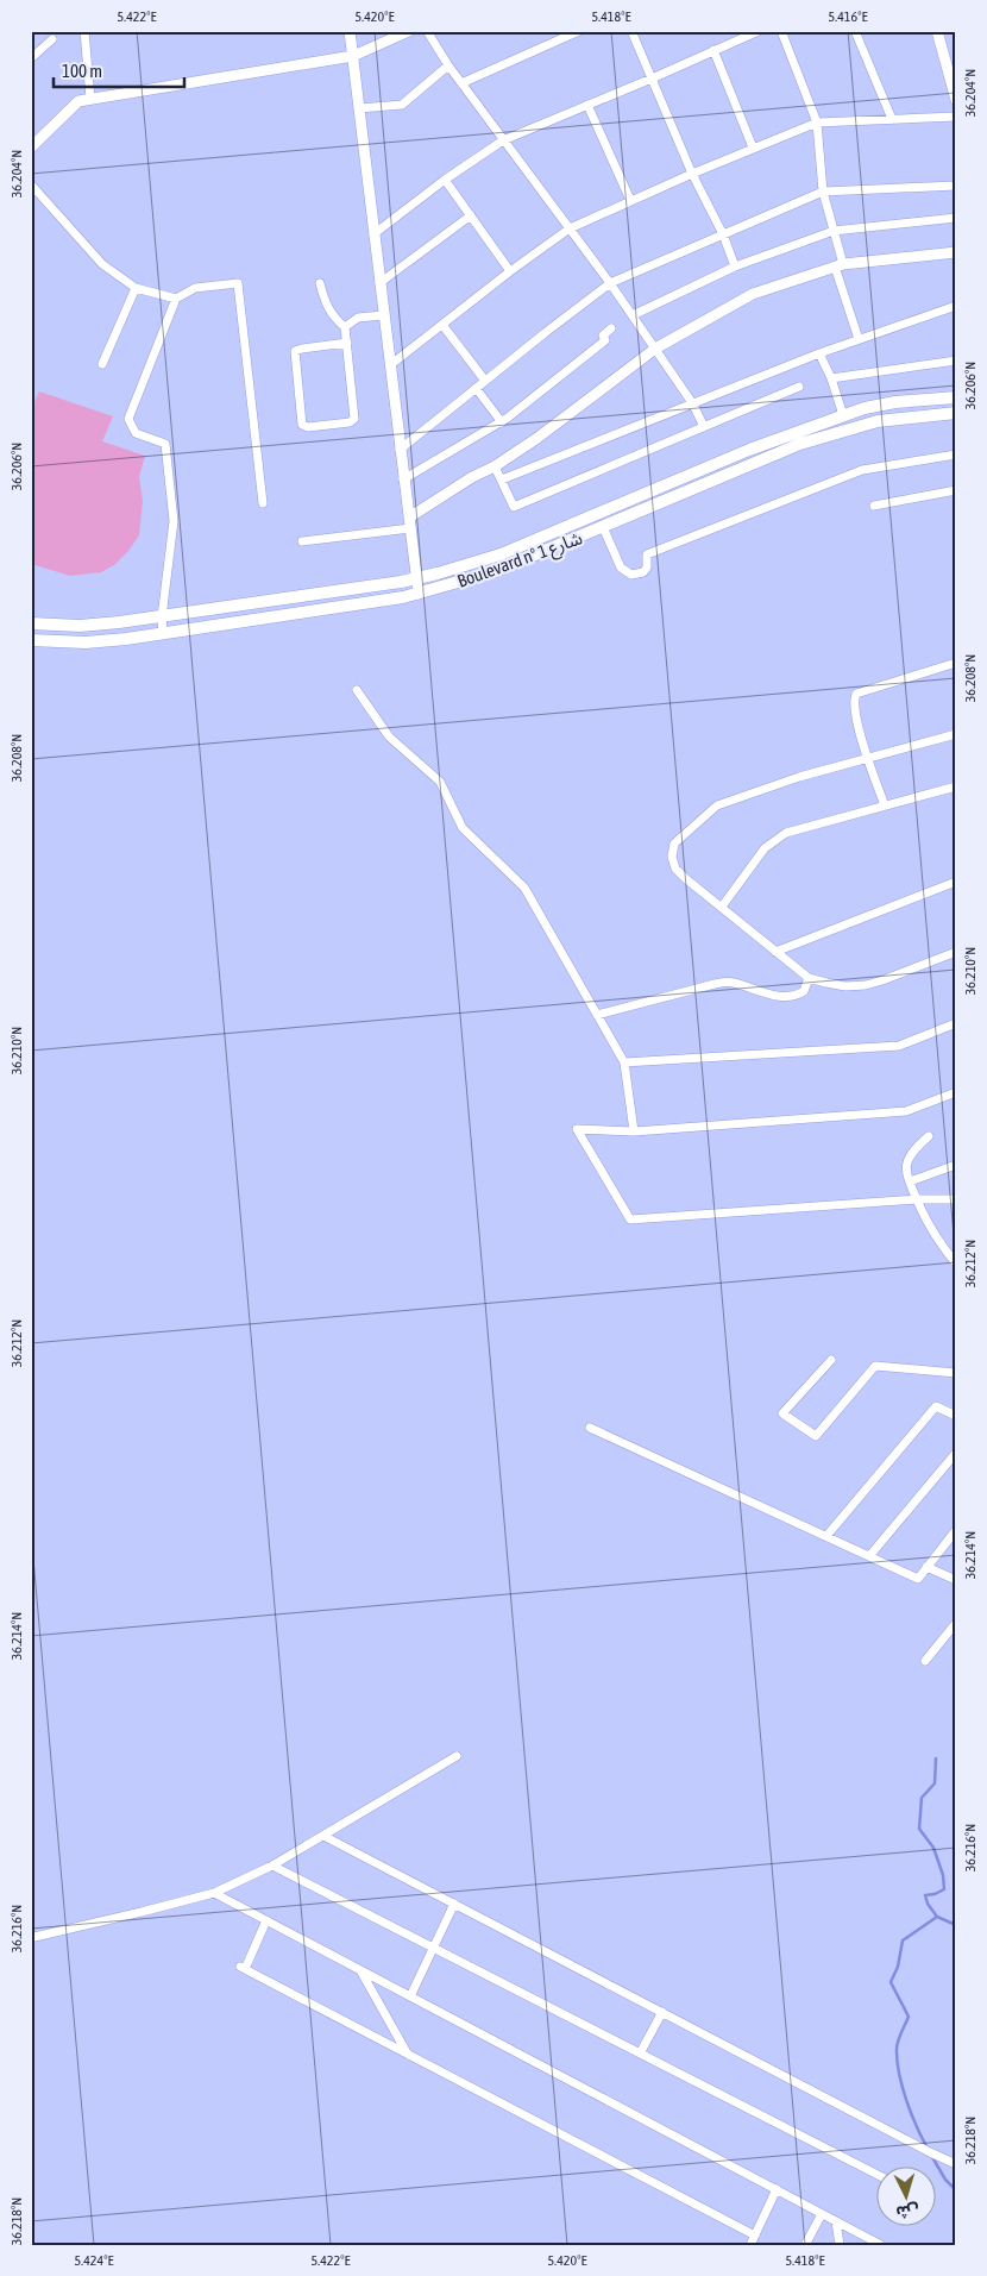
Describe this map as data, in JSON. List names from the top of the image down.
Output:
{
  "streets": {
    "main road": ["Boulevard n° شارع 1"]
  },
  "scale_bar": "100 m",
  "north": "bottom",
  "coordinates": [
    "5.422°E",
    "5.420°E",
    "5.418°E",
    "5.416°E",
    "36.204°N",
    "36.206°N",
    "36.208°N",
    "36.210°N",
    "36.212°N",
    "36.214°N",
    "36.216°N",
    "36.218°N",
    "5.424°E"
  ]
}
